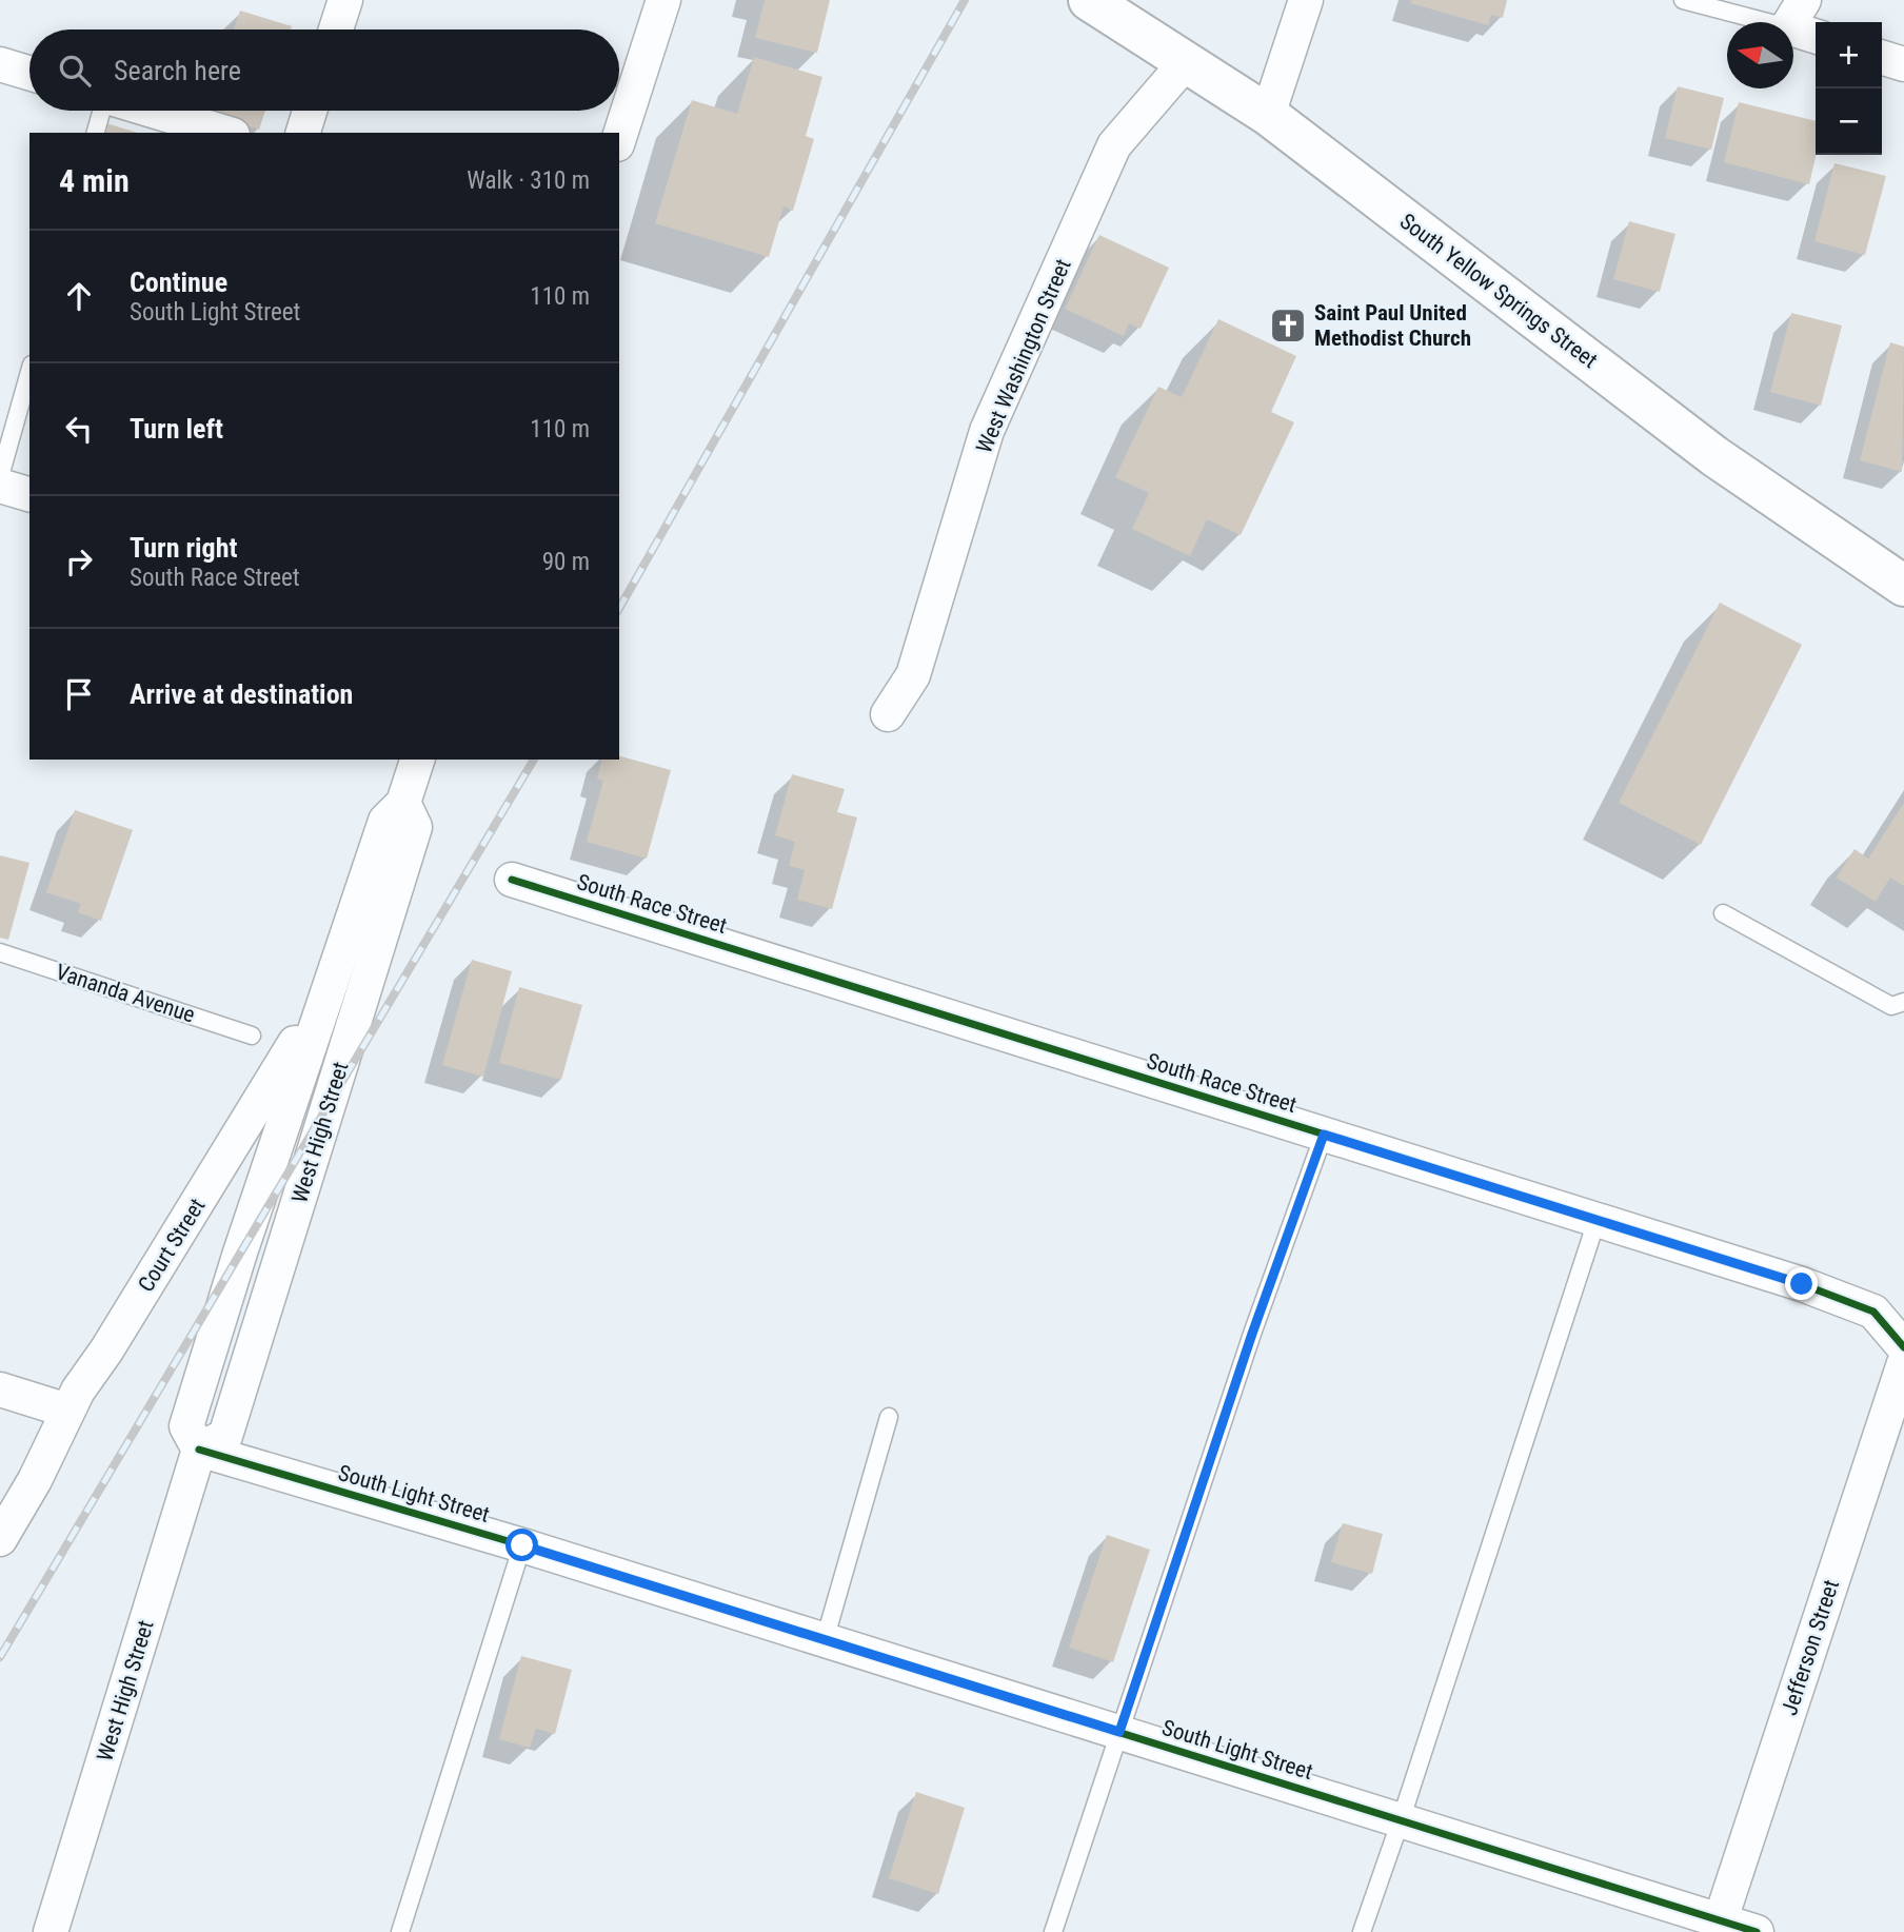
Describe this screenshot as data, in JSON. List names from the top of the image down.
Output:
{
  "streets": {
    "main road": ["South Yellow Springs Street"],
    "street": [
      "West Washington Street",
      "South Race Street",
      "West High Street",
      "Court Street",
      "South Light Street",
      "Jefferson Street"
    ],
    "lane": ["Vananda Avenue"]
  },
  "crossings": [
    ["South Yellow Springs Street", "West Washington Street"],
    ["West High Street", "Court Street"],
    ["West High Street", "South Light Street"],
    ["South Light Street", "Jefferson Street"]
  ],
  "places": {
    "church": ["Saint Paul United Methodist Church"]
  },
  "north": "left",
  "page": {
    "map_buttons": ["+", "−"],
    "search": "Search here",
    "heading": ["4 min", "Walk · 310 m"],
    "list": [
      ["Continue", "South Light Street", "110 m"],
      ["Turn left", "110 m"],
      ["Turn right", "South Race Street", "90 m"],
      "Arrive at destination"
    ]
  }
}
